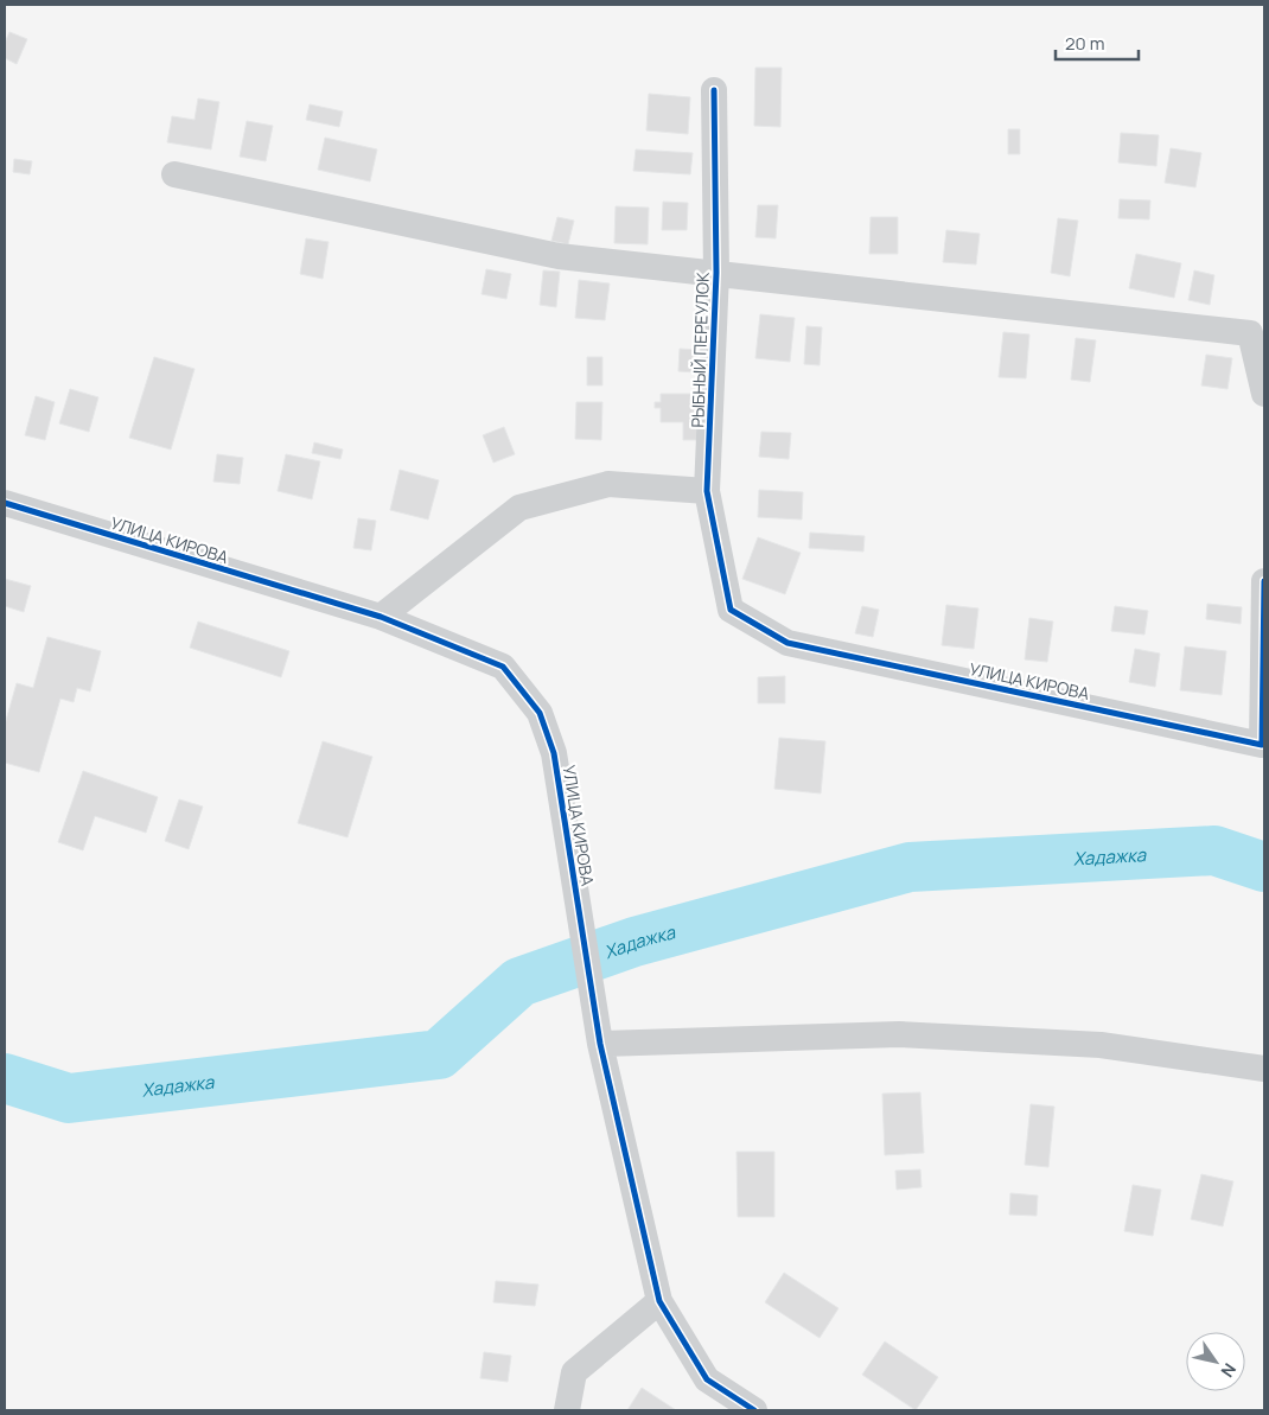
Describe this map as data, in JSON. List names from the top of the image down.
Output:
{
  "streets": {
    "street": ["РЫБНЫЙ ПЕРЕУЛОК", "УЛИЦА КИРОВА"]
  },
  "crossings": [
    ["РЫБНЫЙ ПЕРЕУЛОК", "УЛИЦА КИРОВА"]
  ],
  "water": ["Хадажка"],
  "scale_bar": "20 m",
  "north": "bottom right"
}
